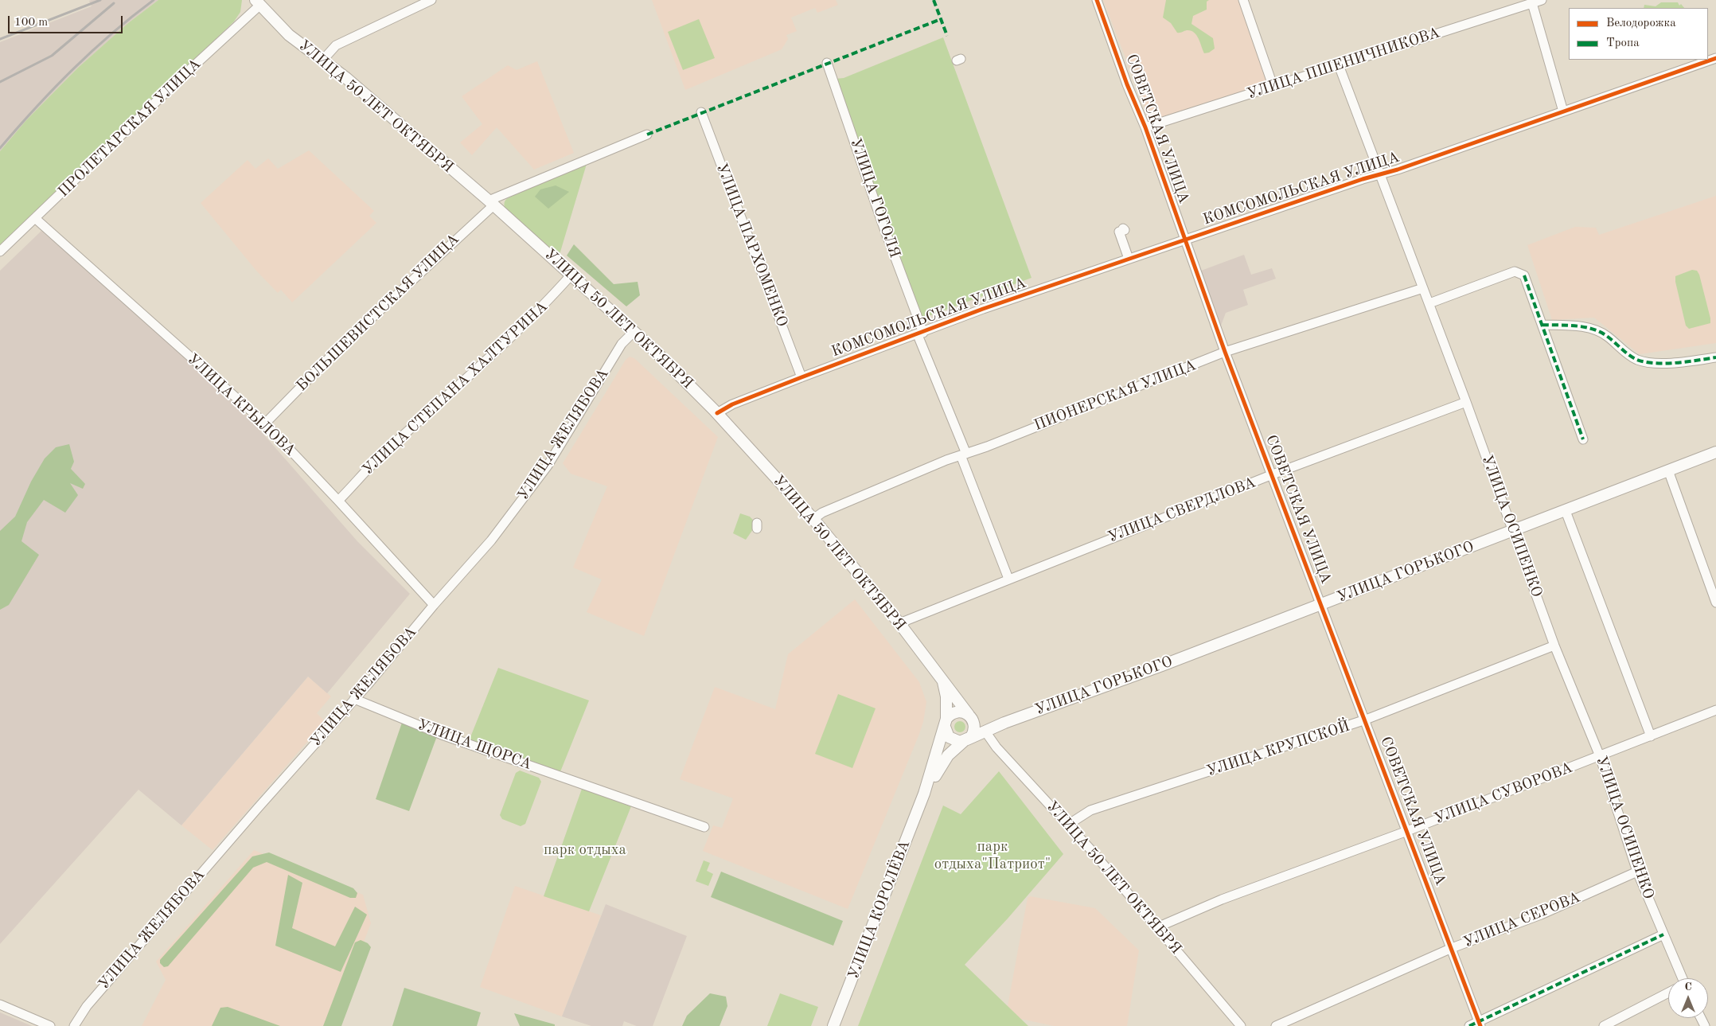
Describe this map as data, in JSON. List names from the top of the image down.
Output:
{
  "streets": {
    "main road": ["УЛИЦА 50 ЛЕТ ОКТЯБРЯ", "УЛИЦА ГОРЬКОГО", "УЛИЦА КОРОЛЁВА"],
    "street": [
      "УЛИЦА ПШЕНИЧНИКОВА",
      "ПРОЛЕТАРСКАЯ УЛИЦА",
      "СОВЕТСКАЯ УЛИЦА",
      "КОМСОМОЛЬСКАЯ УЛИЦА",
      "УЛИЦА ГОГОЛЯ",
      "УЛИЦА ПАРХОМЕНКО",
      "БОЛЬШЕВИСТСКАЯ УЛИЦА",
      "УЛИЦА СТЕПАНА ХАЛТУРИНА",
      "ПИОНЕРСКАЯ УЛИЦА",
      "УЛИЦА КРЫЛОВА",
      "УЛИЦА ЖЕЛЯБОВА",
      "УЛИЦА СВЕРДЛОВА",
      "УЛИЦА ОСИПЕНКО",
      "УЛИЦА ЩОРСА",
      "УЛИЦА КРУПСКОЙ",
      "УЛИЦА СУВОРОВА",
      "УЛИЦА СЕРОВА"
    ]
  },
  "crossings": [
    ["УЛИЦА ПШЕНИЧНИКОВА", "СОВЕТСКАЯ УЛИЦА"],
    ["УЛИЦА ПШЕНИЧНИКОВА", "УЛИЦА ОСИПЕНКО"],
    ["УЛИЦА 50 ЛЕТ ОКТЯБРЯ", "ПРОЛЕТАРСКАЯ УЛИЦА"],
    ["УЛИЦА 50 ЛЕТ ОКТЯБРЯ", "КОМСОМОЛЬСКАЯ УЛИЦА"],
    ["УЛИЦА 50 ЛЕТ ОКТЯБРЯ", "БОЛЬШЕВИСТСКАЯ УЛИЦА"],
    ["УЛИЦА 50 ЛЕТ ОКТЯБРЯ", "УЛИЦА СТЕПАНА ХАЛТУРИНА"],
    ["УЛИЦА 50 ЛЕТ ОКТЯБРЯ", "ПИОНЕРСКАЯ УЛИЦА"],
    ["УЛИЦА 50 ЛЕТ ОКТЯБРЯ", "УЛИЦА ЖЕЛЯБОВА"],
    ["УЛИЦА 50 ЛЕТ ОКТЯБРЯ", "УЛИЦА СВЕРДЛОВА"],
    ["УЛИЦА 50 ЛЕТ ОКТЯБРЯ", "УЛИЦА ГОРЬКОГО"],
    ["УЛИЦА 50 ЛЕТ ОКТЯБРЯ", "УЛИЦА КРУПСКОЙ"],
    ["УЛИЦА 50 ЛЕТ ОКТЯБРЯ", "УЛИЦА СУВОРОВА"],
    ["УЛИЦА 50 ЛЕТ ОКТЯБРЯ", "УЛИЦА КОРОЛЁВА"],
    ["ПРОЛЕТАРСКАЯ УЛИЦА", "УЛИЦА КРЫЛОВА"],
    ["СОВЕТСКАЯ УЛИЦА", "КОМСОМОЛЬСКАЯ УЛИЦА"],
    ["СОВЕТСКАЯ УЛИЦА", "ПИОНЕРСКАЯ УЛИЦА"],
    ["СОВЕТСКАЯ УЛИЦА", "УЛИЦА СВЕРДЛОВА"],
    ["СОВЕТСКАЯ УЛИЦА", "УЛИЦА ГОРЬКОГО"],
    ["СОВЕТСКАЯ УЛИЦА", "УЛИЦА КРУПСКОЙ"],
    ["СОВЕТСКАЯ УЛИЦА", "УЛИЦА СУВОРОВА"],
    ["СОВЕТСКАЯ УЛИЦА", "УЛИЦА СЕРОВА"],
    ["КОМСОМОЛЬСКАЯ УЛИЦА", "УЛИЦА ГОГОЛЯ"],
    ["КОМСОМОЛЬСКАЯ УЛИЦА", "УЛИЦА ПАРХОМЕНКО"],
    ["КОМСОМОЛЬСКАЯ УЛИЦА", "УЛИЦА ОСИПЕНКО"],
    ["УЛИЦА ГОГОЛЯ", "ПИОНЕРСКАЯ УЛИЦА"],
    ["УЛИЦА ГОГОЛЯ", "УЛИЦА СВЕРДЛОВА"],
    ["БОЛЬШЕВИСТСКАЯ УЛИЦА", "УЛИЦА КРЫЛОВА"],
    ["УЛИЦА СТЕПАНА ХАЛТУРИНА", "УЛИЦА КРЫЛОВА"],
    ["ПИОНЕРСКАЯ УЛИЦА", "УЛИЦА ОСИПЕНКО"],
    ["УЛИЦА КРЫЛОВА", "УЛИЦА ЖЕЛЯБОВА"],
    ["УЛИЦА ЖЕЛЯБОВА", "УЛИЦА ЩОРСА"],
    ["УЛИЦА СВЕРДЛОВА", "УЛИЦА ОСИПЕНКО"],
    ["УЛИЦА ОСИПЕНКО", "УЛИЦА ГОРЬКОГО"],
    ["УЛИЦА ОСИПЕНКО", "УЛИЦА КРУПСКОЙ"],
    ["УЛИЦА ОСИПЕНКО", "УЛИЦА СУВОРОВА"],
    ["УЛИЦА ОСИПЕНКО", "УЛИЦА СЕРОВА"],
    ["УЛИЦА ГОРЬКОГО", "УЛИЦА КОРОЛЁВА"]
  ],
  "parks": ["парк отдыха\"Патриот\"", "парк отдыха"],
  "legend": ["Велодорожка", "Тропа"],
  "scale_bar": "100 m",
  "north": "top"
}
